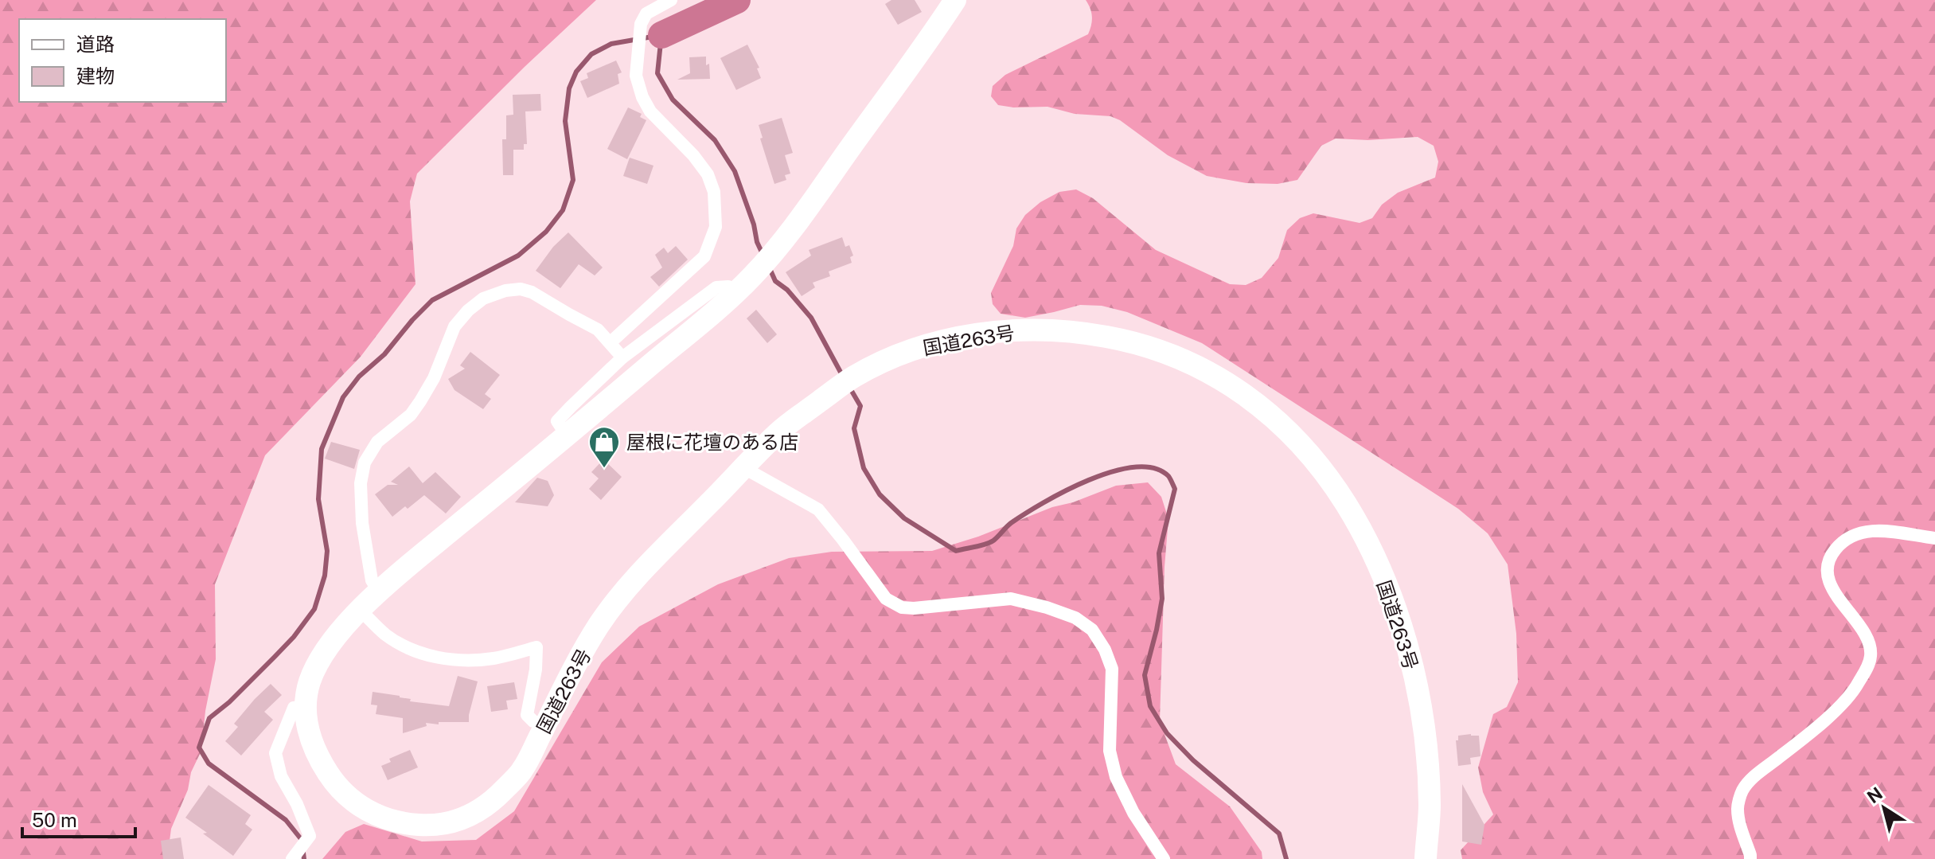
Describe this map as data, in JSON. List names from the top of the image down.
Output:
{
  "streets": {
    "highway": ["国道263号"]
  },
  "places": {
    "shop": ["屋根に花壇のある店"]
  },
  "legend": ["道路", "建物"],
  "scale_bar": "50 m",
  "north": "top left"
}
